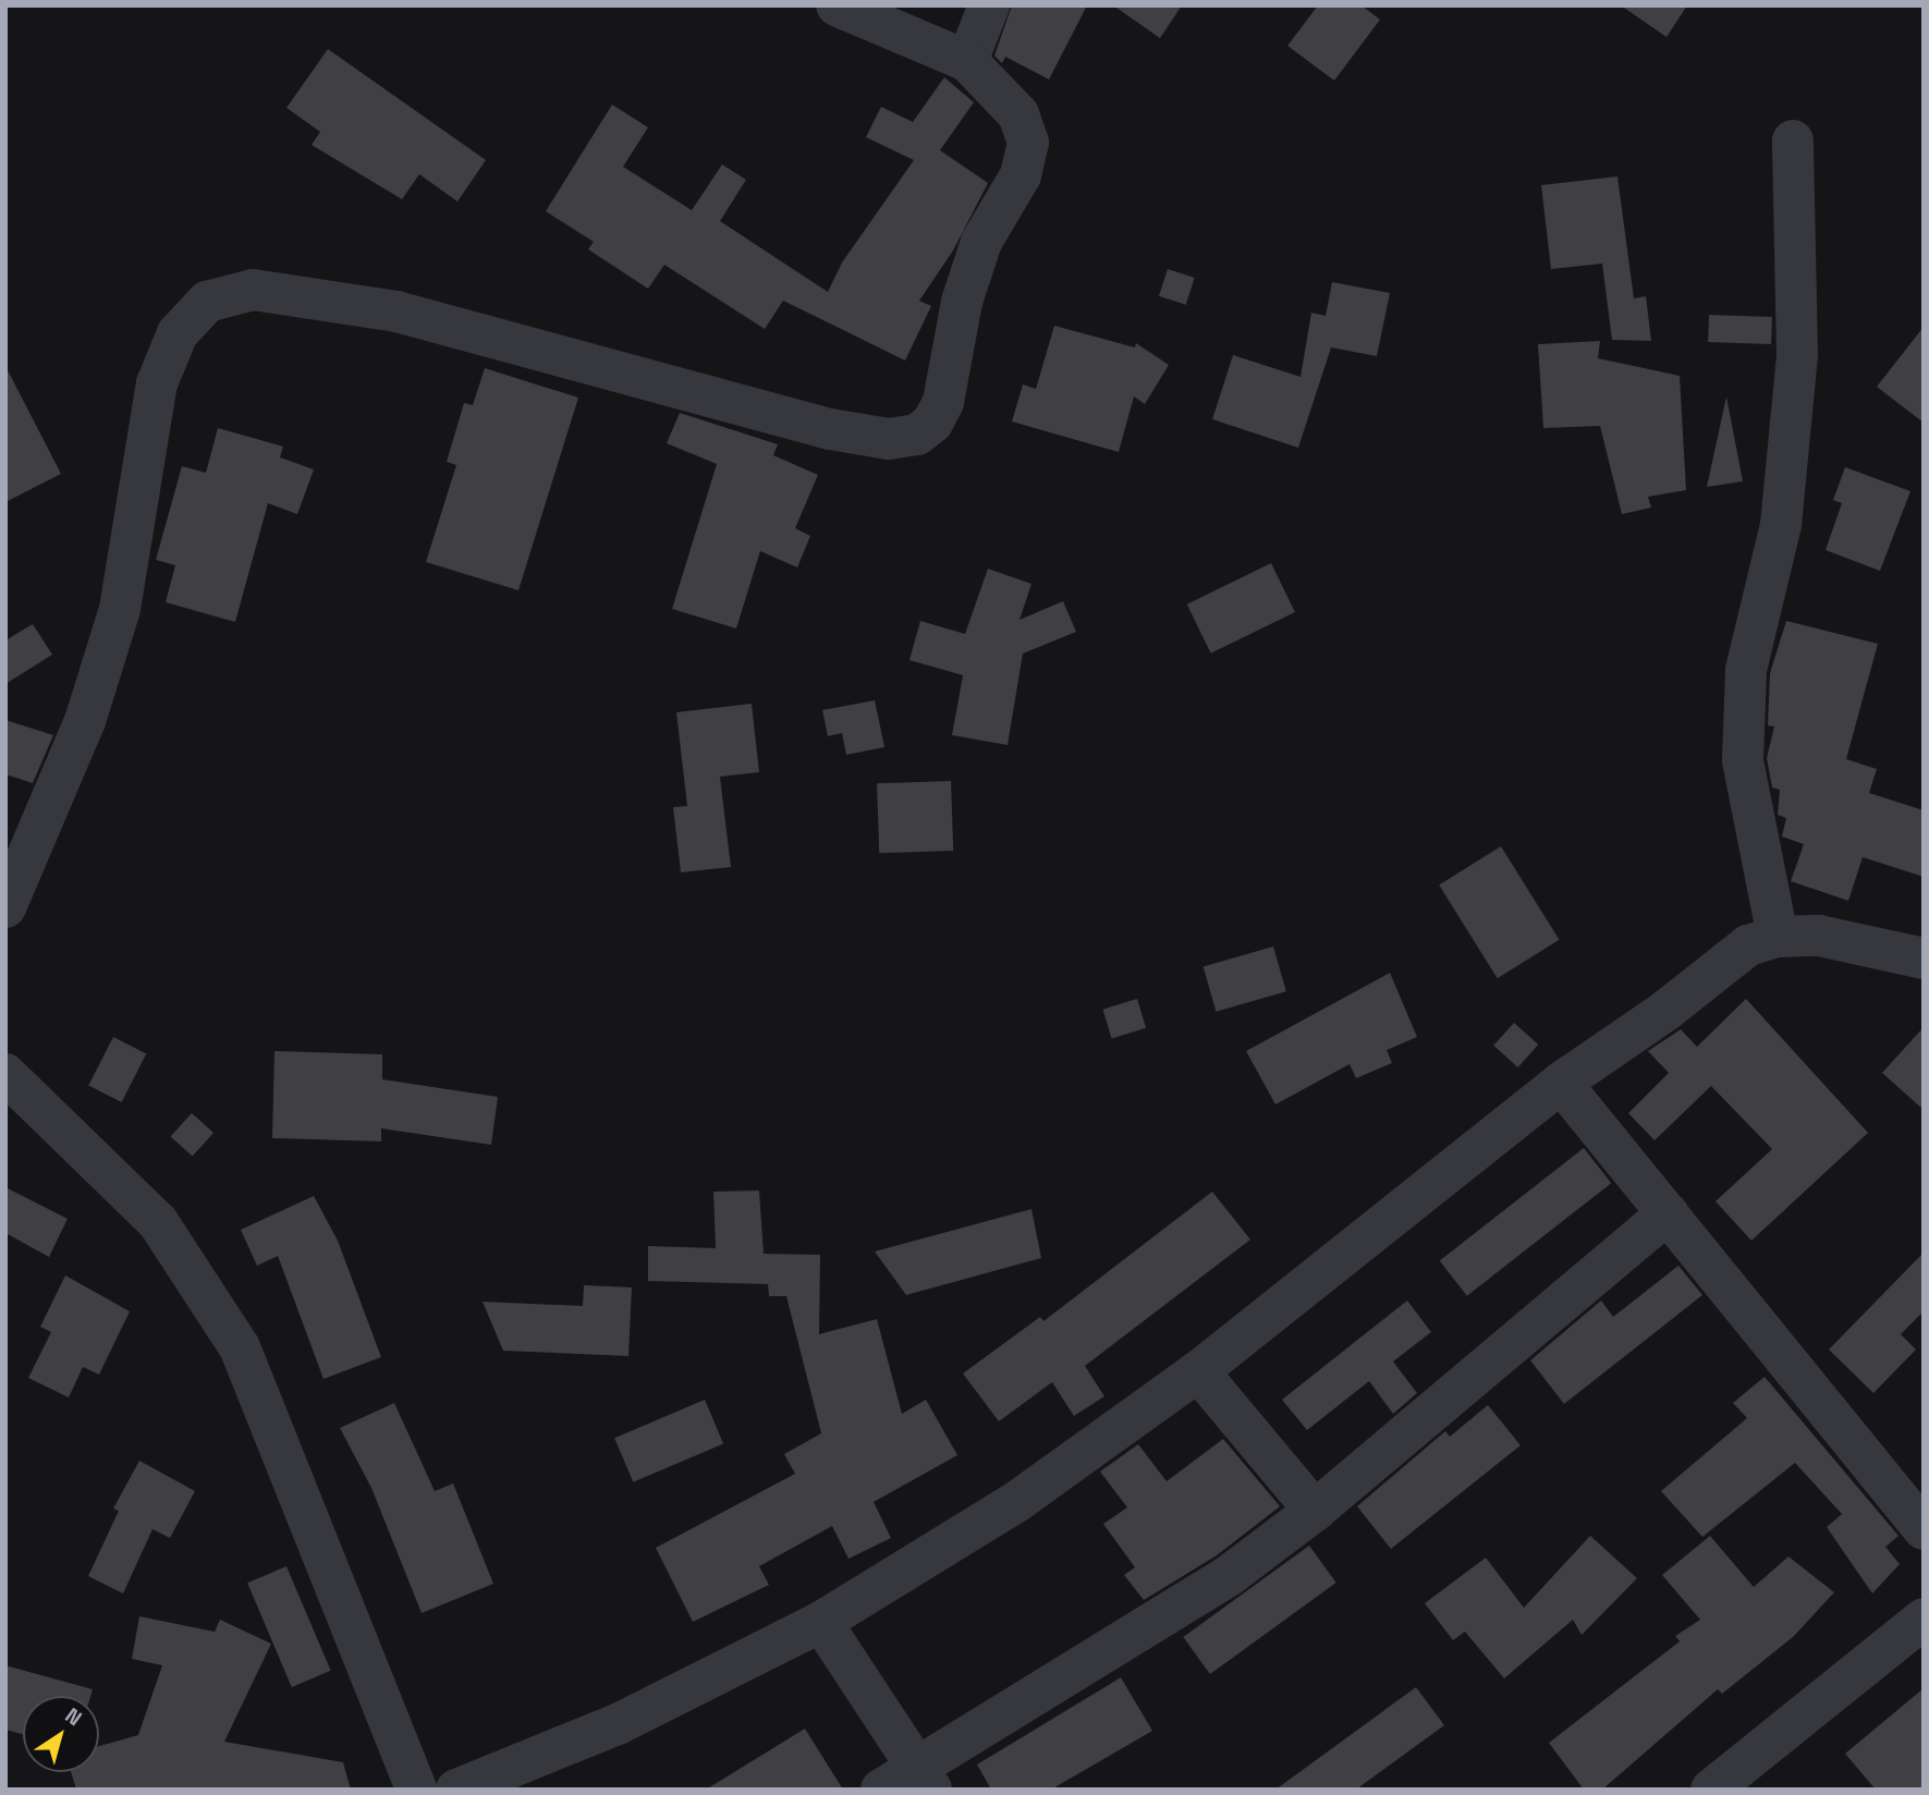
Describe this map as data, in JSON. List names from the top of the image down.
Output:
{
  "north": "top right"
}
